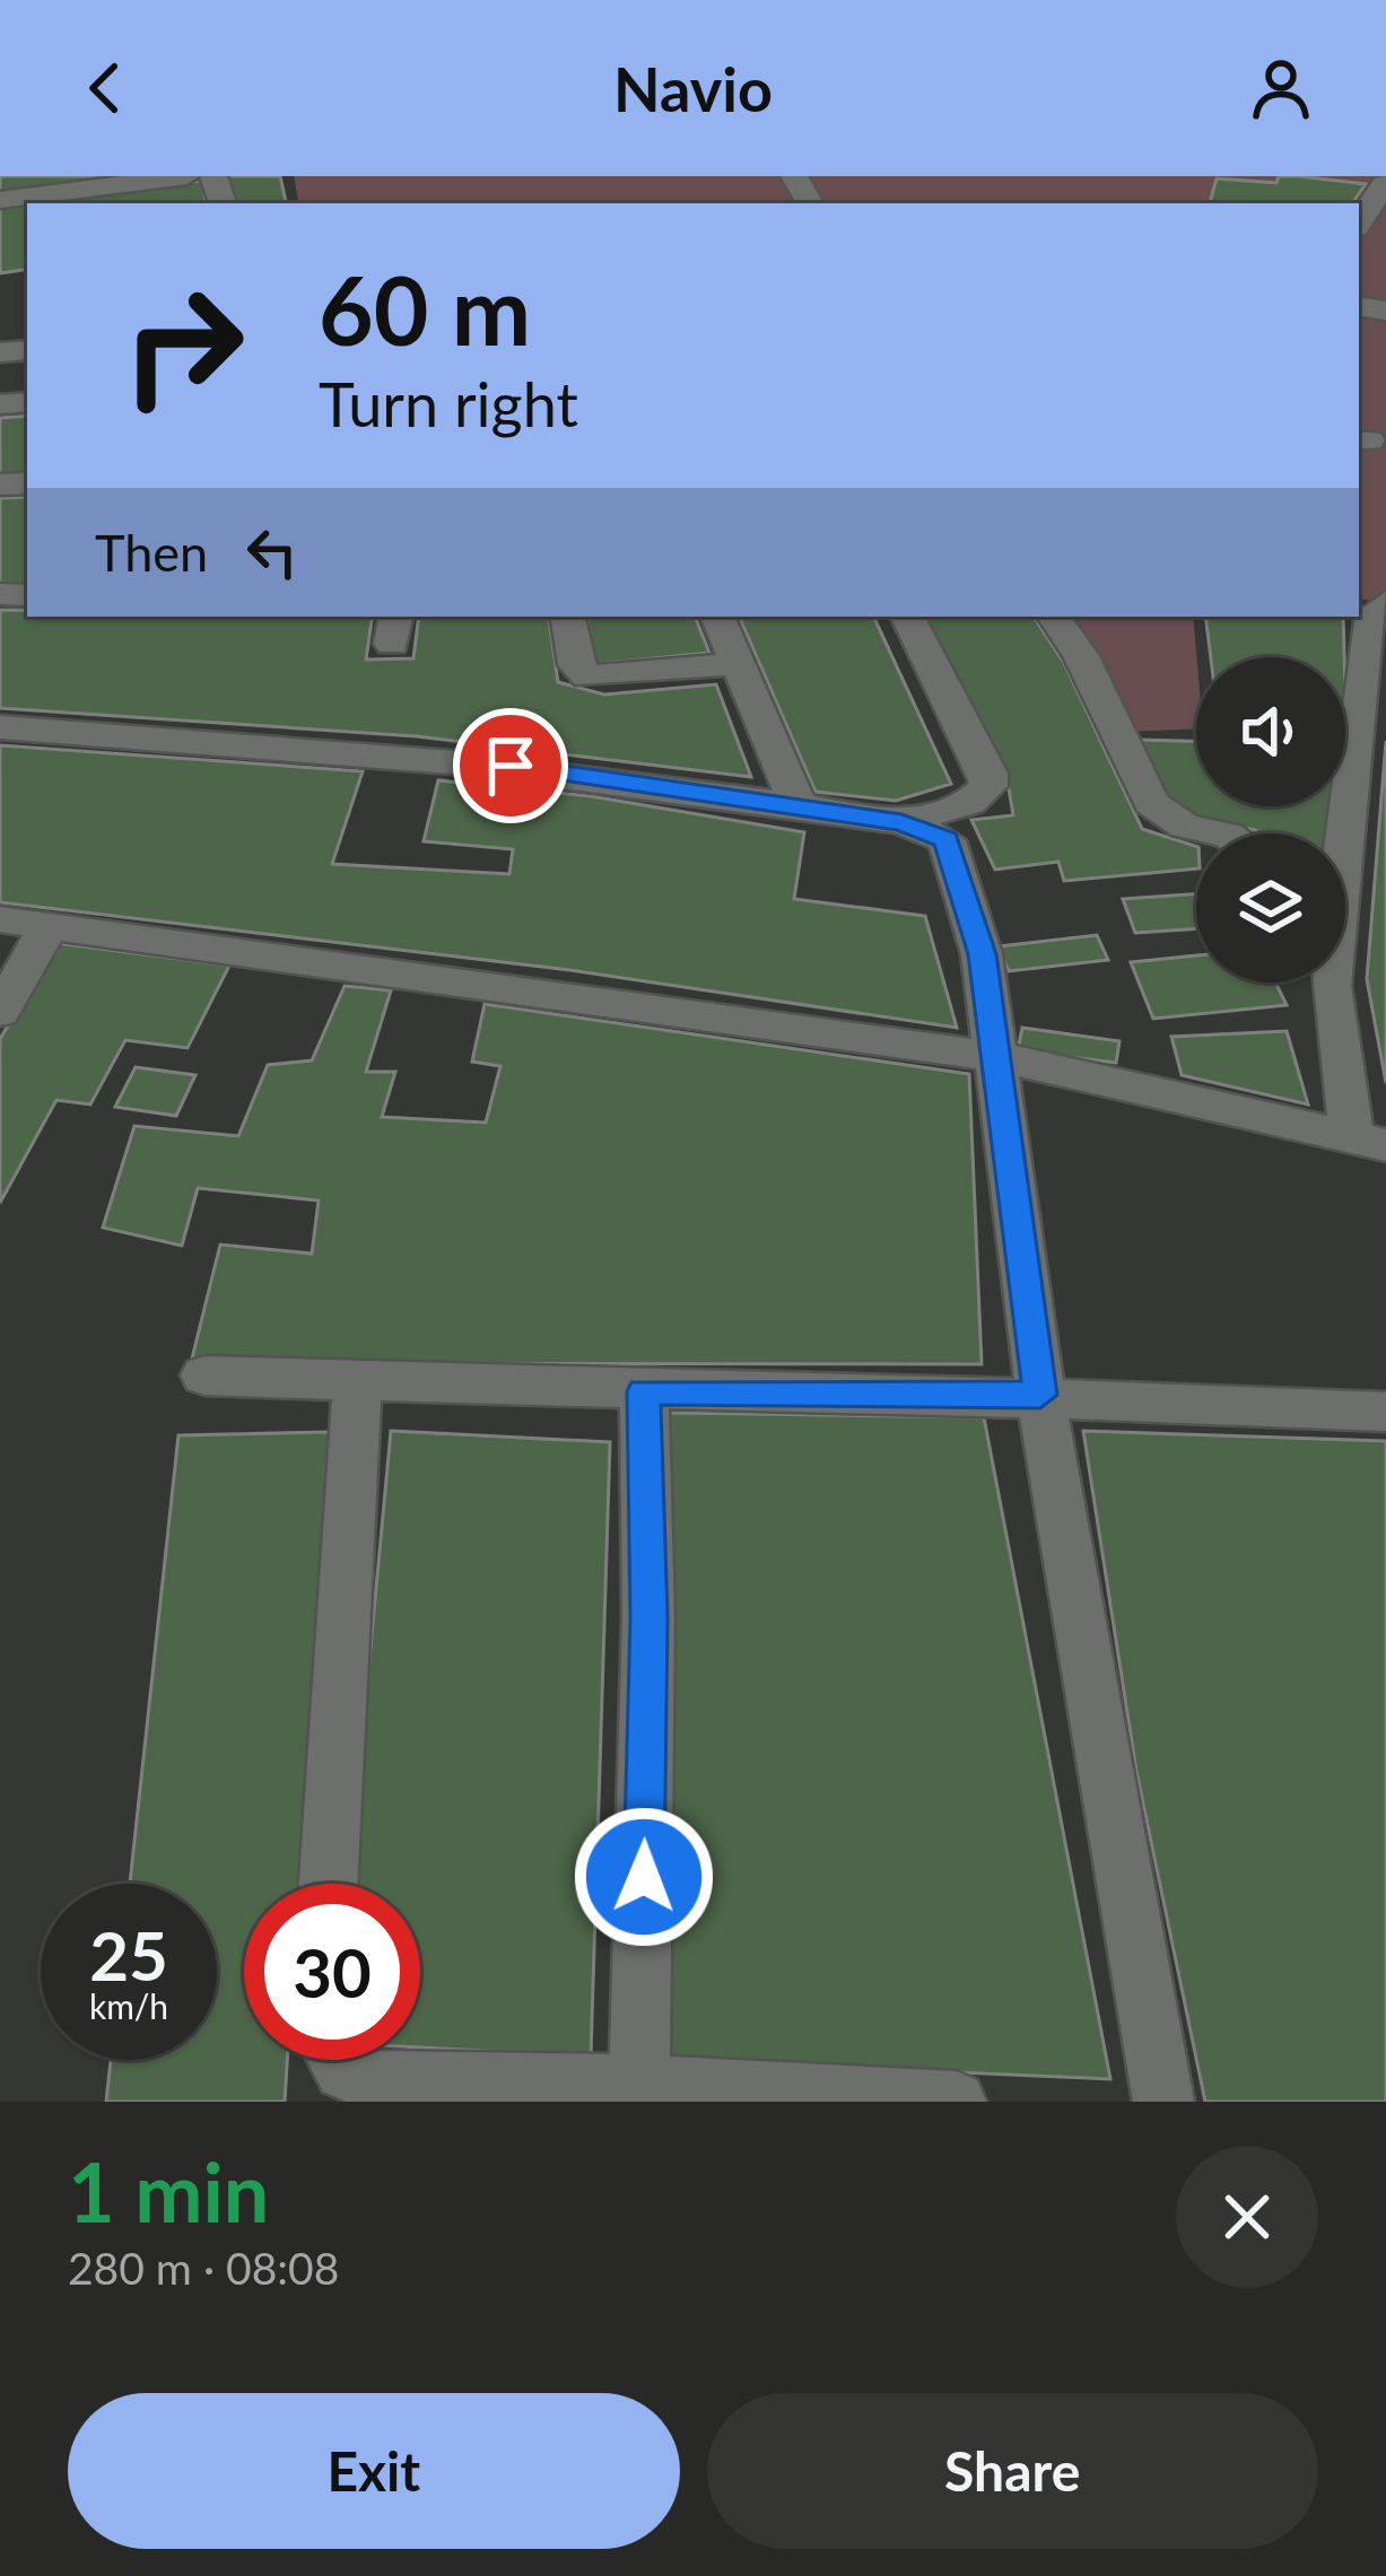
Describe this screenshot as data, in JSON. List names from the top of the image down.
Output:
{
  "page": {
    "header": "Navio",
    "turn": ["60 m", "Turn right"],
    "then": "Then",
    "speed": "25 km/h",
    "limit": "30",
    "heading": ["1 min", "280 m · 08:08"],
    "buttons": ["Exit", "Share"]
  }
}
